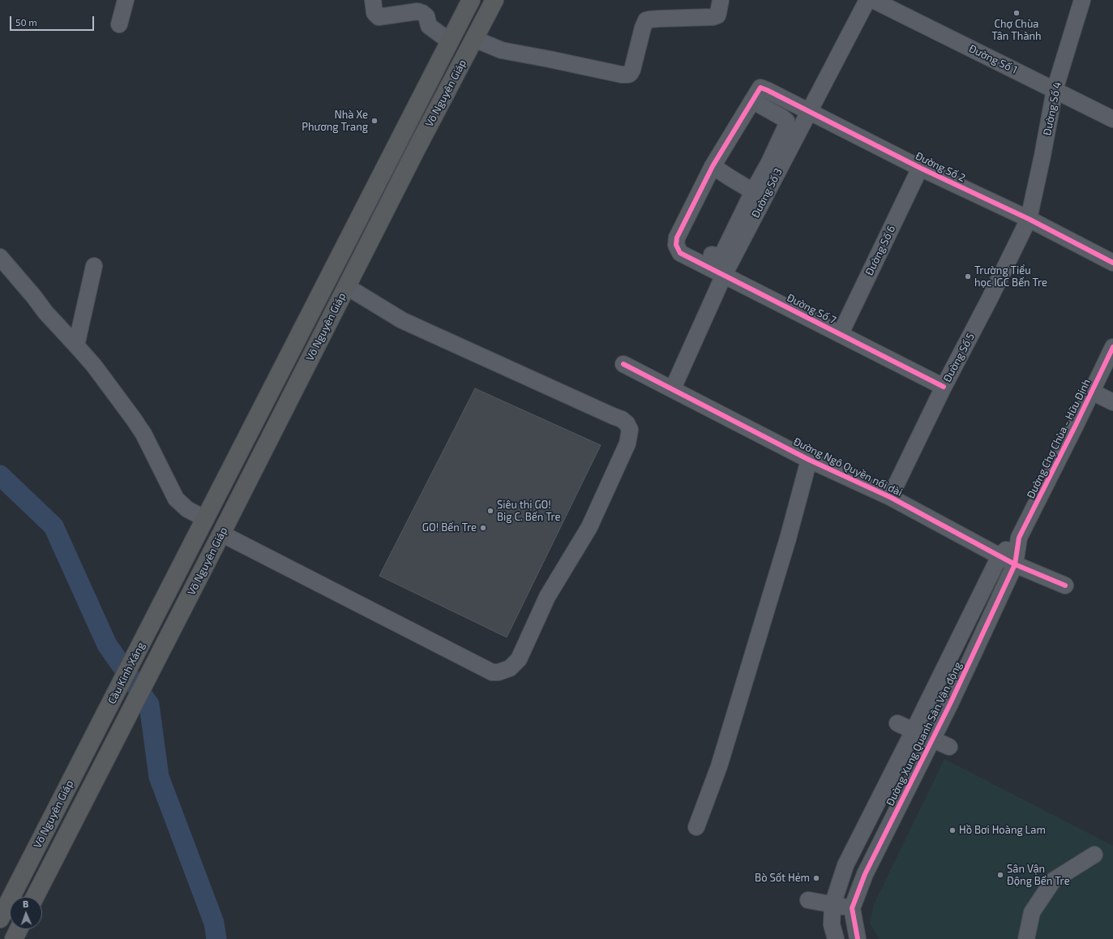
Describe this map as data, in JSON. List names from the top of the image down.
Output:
{
  "streets": {
    "highway": ["Võ Nguyên Giáp", "Cầu Kinh Xáng"],
    "street": [
      "Đường Số 1",
      "Đường Số 4",
      "Đường Số 2",
      "Đường Số 3",
      "Đường Số 6",
      "Đường Số 7",
      "Đường Số 5",
      "Đường Chợ Chùa - Hữu Định",
      "Đường Ngô Quyền nối dài",
      "Đường Xung Quanh Sân Vận động"
    ]
  },
  "crossings": [
    ["Đường Số 1", "Đường Số 4"],
    ["Võ Nguyên Giáp", "Cầu Kinh Xáng"],
    ["Đường Số 4", "Đường Số 2"],
    ["Đường Số 4", "Đường Số 5"],
    ["Đường Số 2", "Đường Số 3"],
    ["Đường Số 2", "Đường Số 6"],
    ["Đường Số 2", "Đường Số 5"],
    ["Đường Số 3", "Đường Số 7"],
    ["Đường Số 3", "Đường Ngô Quyền nối dài"],
    ["Đường Số 6", "Đường Số 7"],
    ["Đường Số 7", "Đường Số 5"],
    ["Đường Số 5", "Đường Ngô Quyền nối dài"],
    ["Đường Chợ Chùa - Hữu Định", "Đường Xung Quanh Sân Vận động"],
    ["Đường Ngô Quyền nối dài", "Đường Xung Quanh Sân Vận động"]
  ],
  "places": [
    "Chợ Chùa Tân Thành",
    "Nhà Xe Phương Trang",
    "Trường Tiểu học IGC Bến Tre",
    "Siêu thị GO! Big C. Bến Tre",
    "GO! Bến Tre",
    "Hồ Bơi Hoàng Lam",
    "Sân Vận Động Bến Tre",
    "Bò Sốt Hẻm"
  ],
  "scale_bar": "50 m",
  "north": "top"
}
